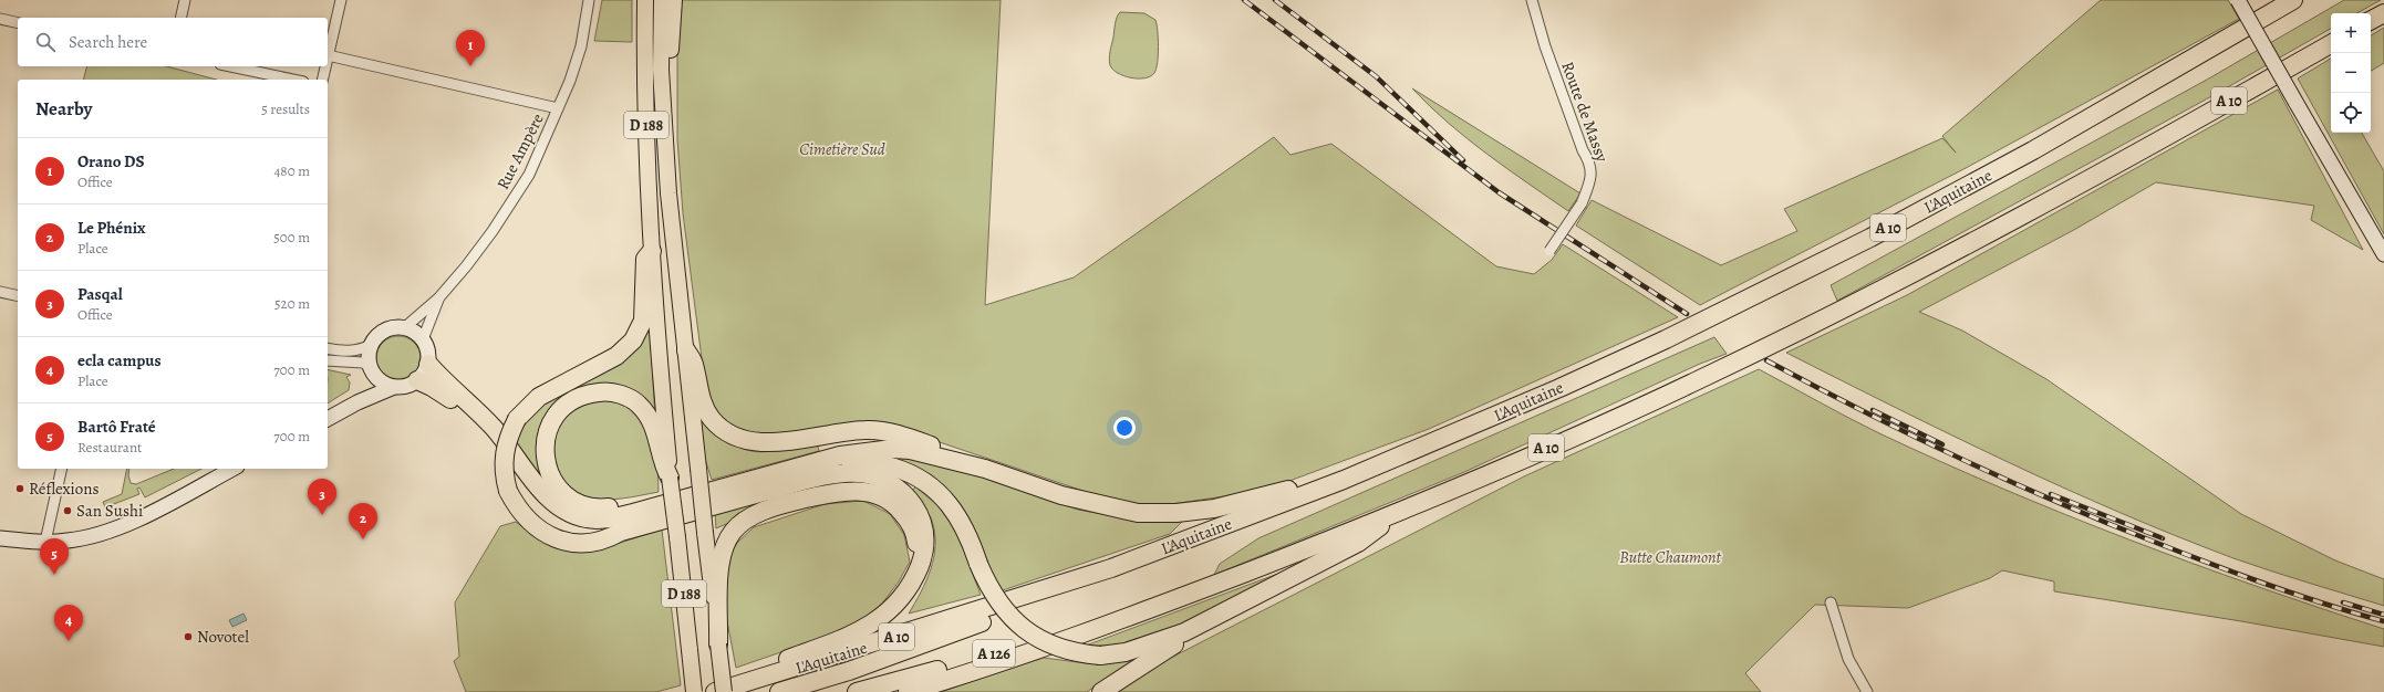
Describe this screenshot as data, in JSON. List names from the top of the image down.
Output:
{
  "streets": {
    "highway": ["A 10", "L'Aquitaine", "A 126"],
    "main road": ["D 188"],
    "street": ["Route de Massy", "Rue Ampère"]
  },
  "crossings": [
    ["A 10", "A 126"],
    ["L'Aquitaine", "A 126"]
  ],
  "parks": ["Cimetière Sud", "Butte Chaumont"],
  "places": ["Réflexions", "San Sushi", "Novotel"],
  "page": {
    "map_buttons": ["+", "−"],
    "search": "Search here",
    "pins": [
      "1",
      "3",
      "2",
      "5",
      "4"
    ],
    "heading": ["Nearby", "5 results"],
    "list": [
      {
        "mark": "1",
        "name": "Orano DS",
        "note": "Office",
        "value": "480 m"
      },
      {
        "mark": "2",
        "name": "Le Phénix",
        "note": "Place",
        "value": "500 m"
      },
      {
        "mark": "3",
        "name": "Pasqal",
        "note": "Office",
        "value": "520 m"
      },
      {
        "mark": "4",
        "name": "ecla campus",
        "note": "Place",
        "value": "700 m"
      },
      {
        "mark": "5",
        "name": "Bartô Fraté",
        "note": "Restaurant",
        "value": "700 m"
      }
    ]
  }
}
